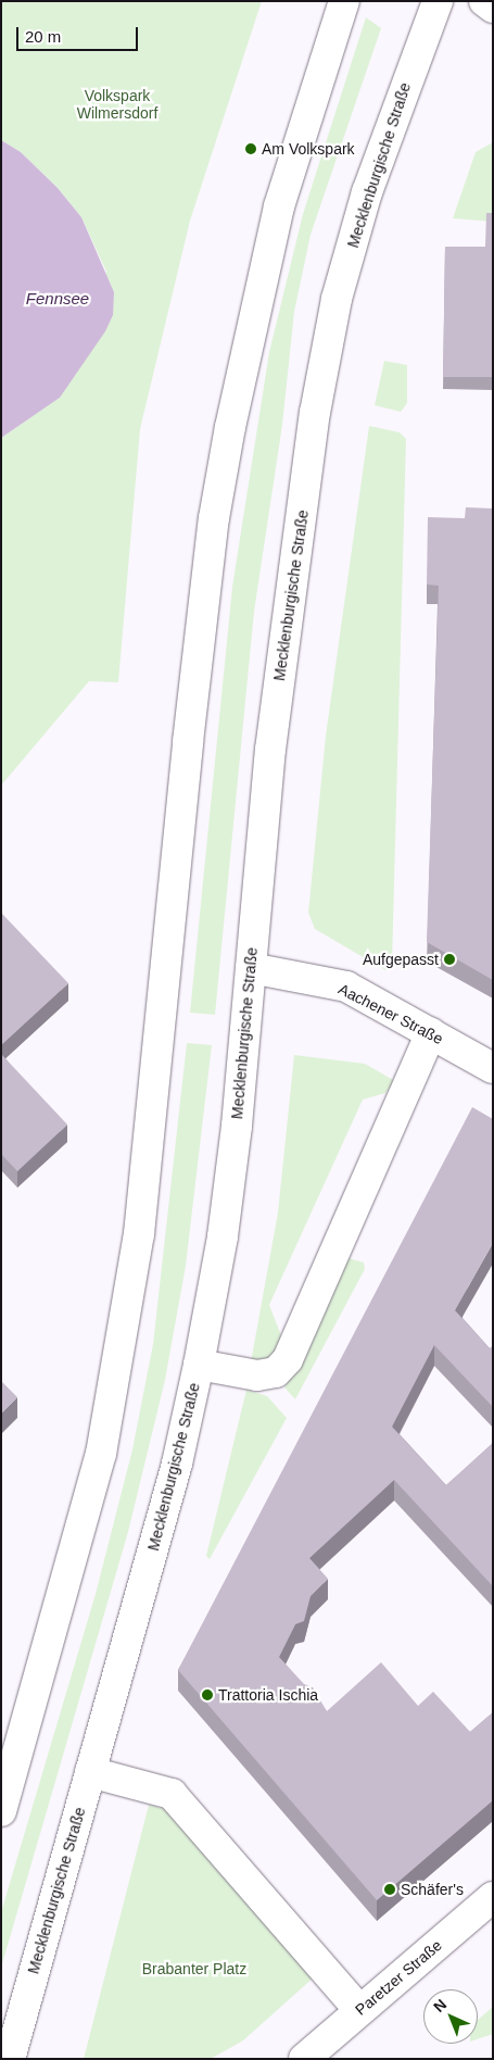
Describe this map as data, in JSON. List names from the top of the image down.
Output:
{
  "streets": {
    "main road": ["Mecklenburgische Straße", "Aachener Straße", "Paretzer Straße"]
  },
  "crossings": [
    ["Mecklenburgische Straße", "Aachener Straße"]
  ],
  "water": ["Fennsee"],
  "parks": ["Volkspark Wilmersdorf", "Brabanter Platz"],
  "places": [
    "Am Volkspark",
    "Aufgepasst",
    "Trattoria Ischia",
    "Schäfer's"
  ],
  "scale_bar": "20 m",
  "north": "top left"
}
